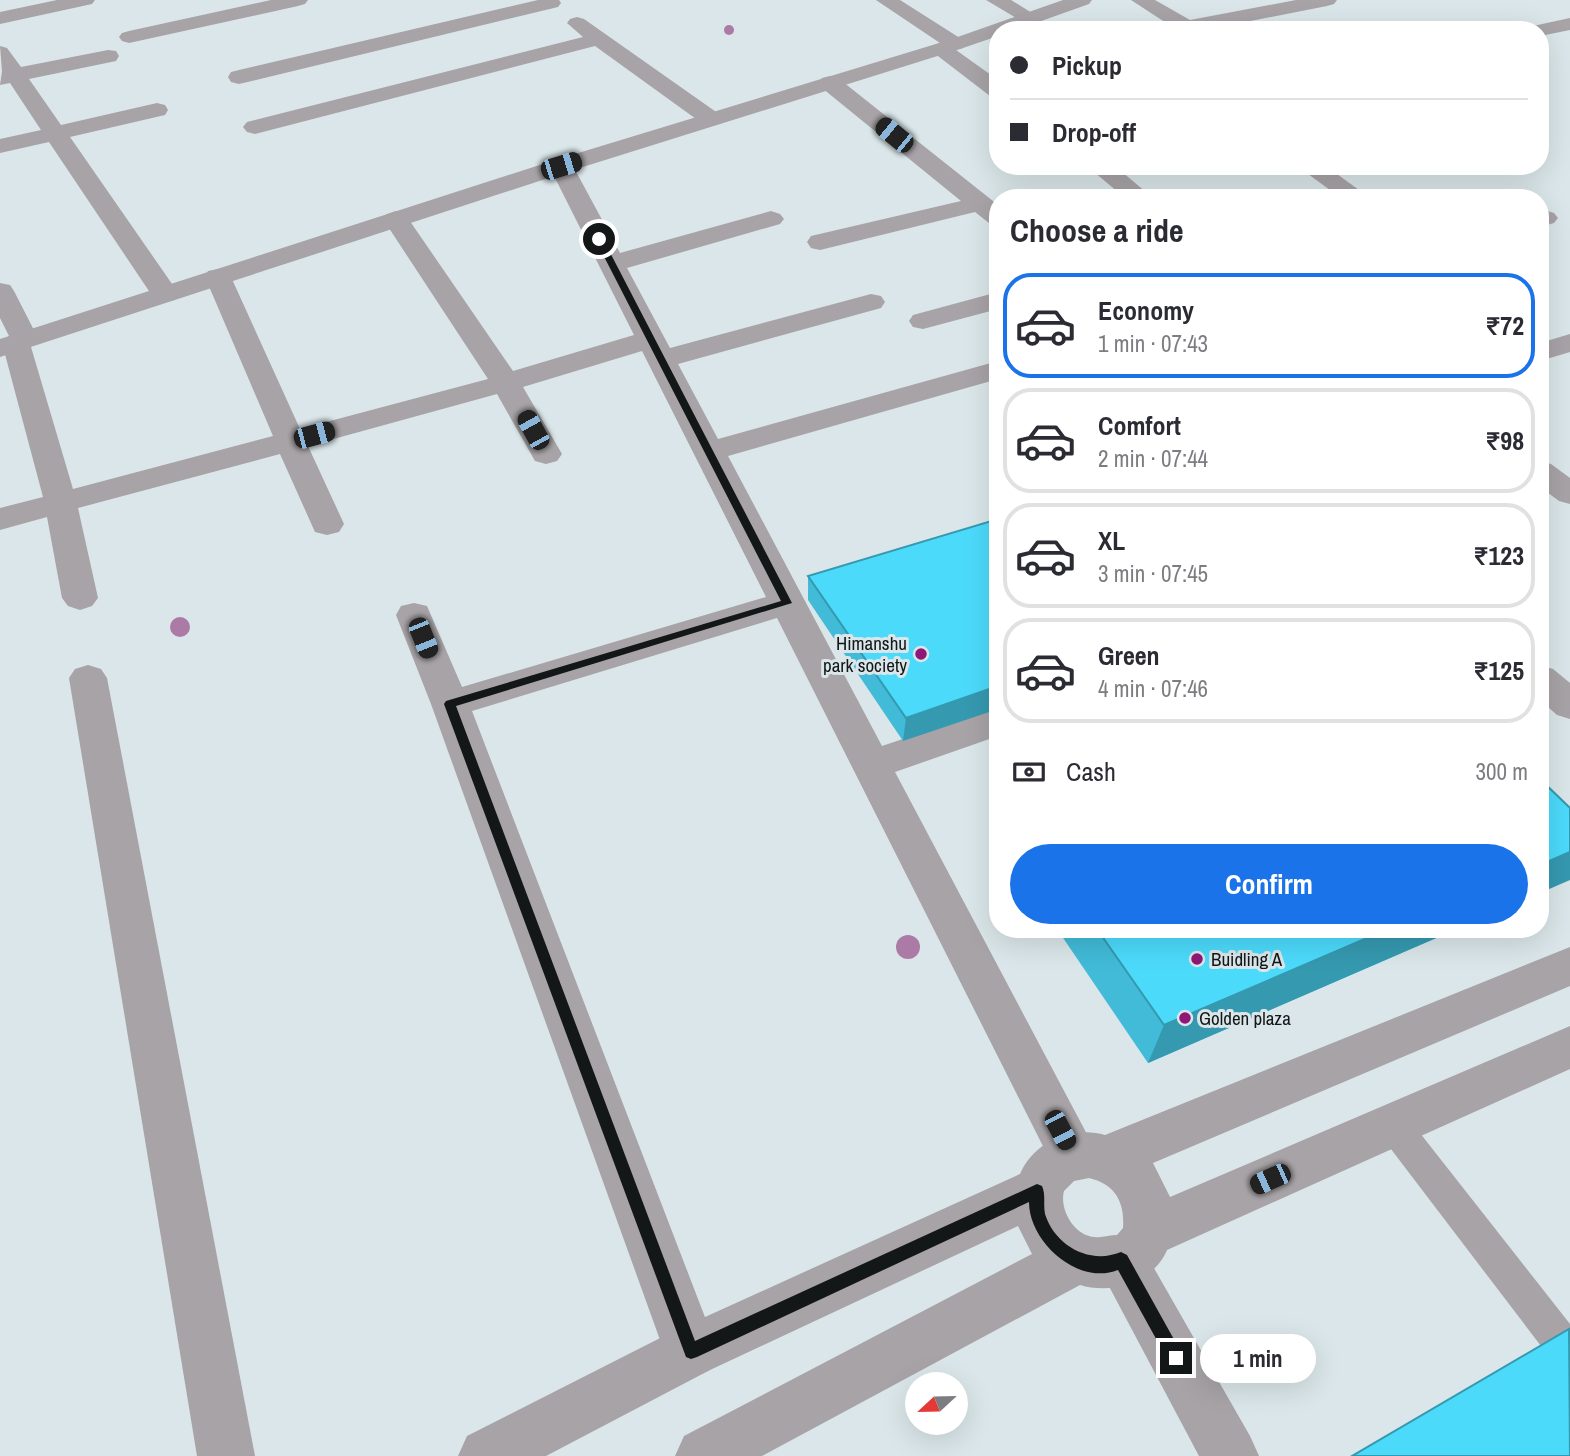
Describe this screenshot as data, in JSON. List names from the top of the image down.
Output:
{
  "places": ["Himanshu park society", "Buidling A", "Golden plaza"],
  "north": "left",
  "page": {
    "banner": ["Pickup", "Drop-off"],
    "heading": "Choose a ride",
    "list": [
      {
        "name": "Economy",
        "note": "1 min · 07:43",
        "value": "₹72"
      },
      {
        "name": "Comfort",
        "note": "2 min · 07:44",
        "value": "₹98"
      },
      {
        "name": "XL",
        "note": "3 min · 07:45",
        "value": "₹123"
      },
      {
        "name": "Green",
        "note": "4 min · 07:46",
        "value": "₹125"
      }
    ],
    "pay": ["Cash", "300 m"],
    "buttons": "Confirm",
    "bubble": "1 min"
  }
}
